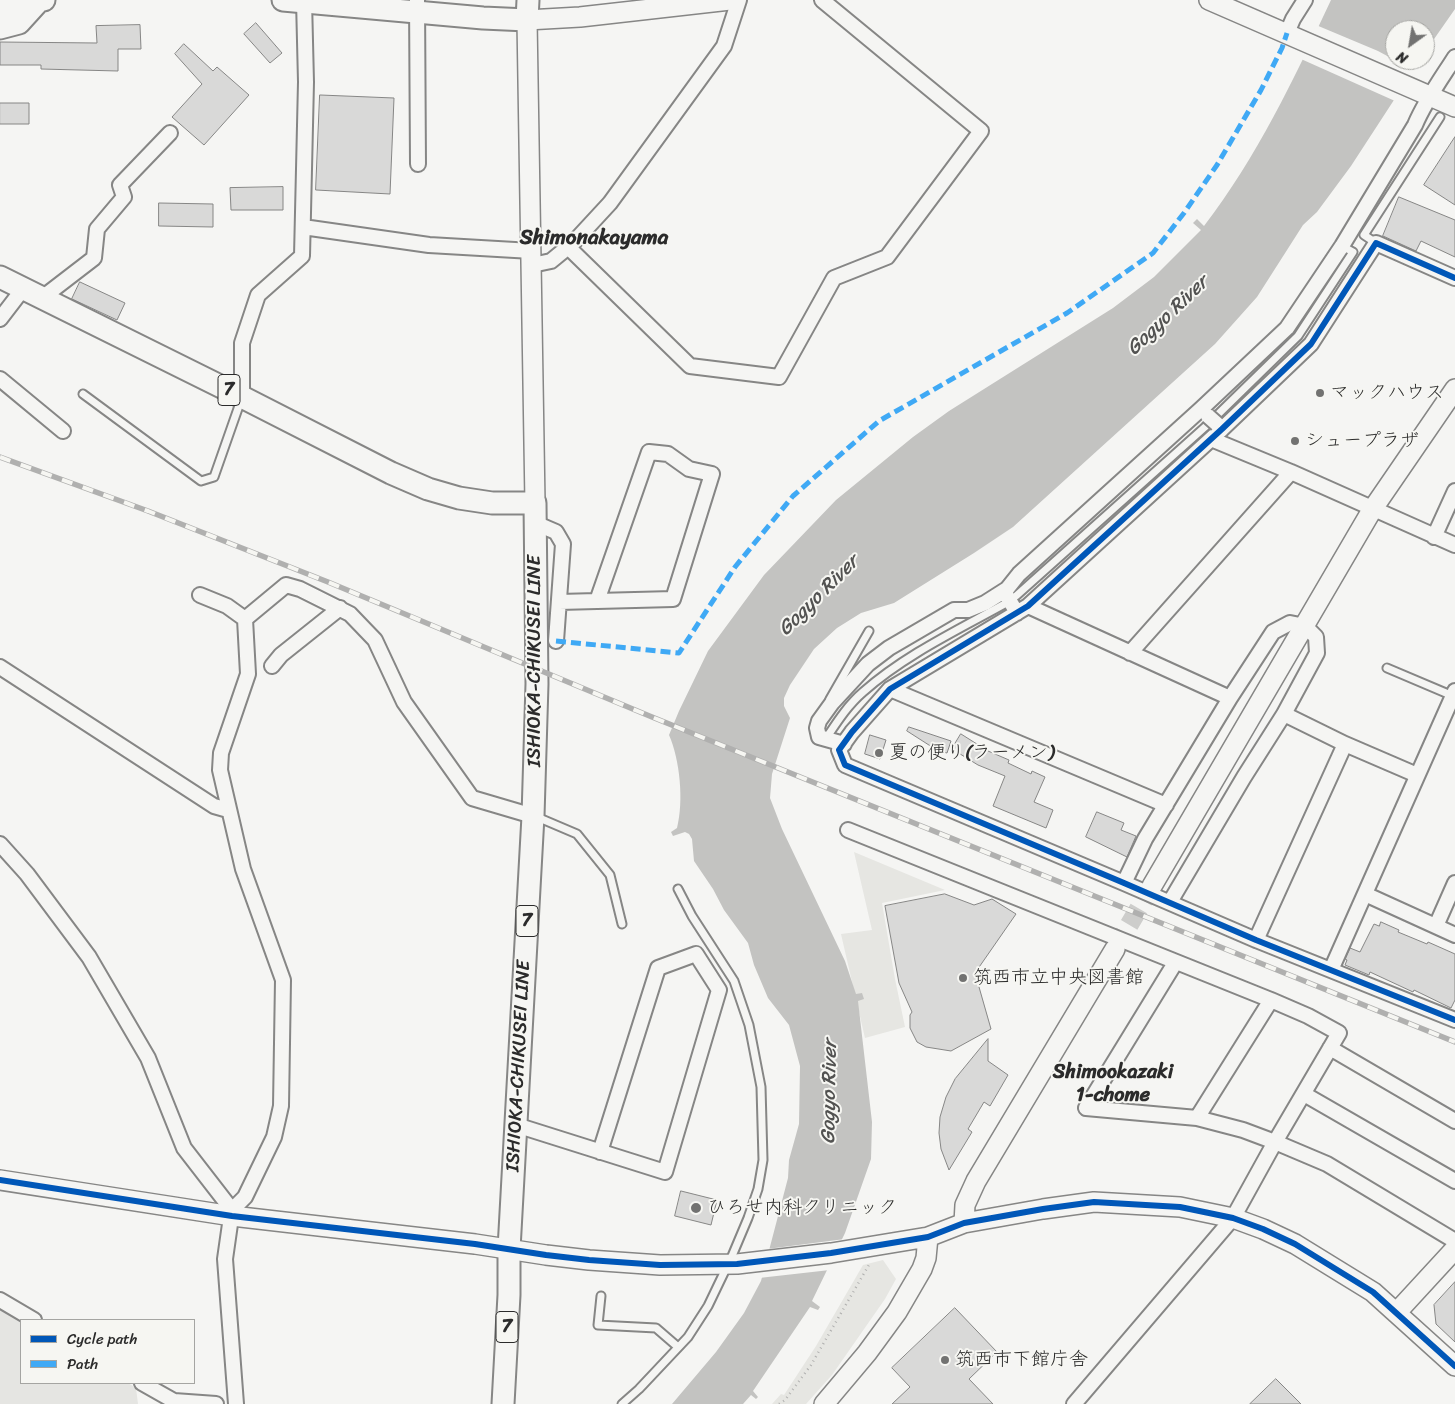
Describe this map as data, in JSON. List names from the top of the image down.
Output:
{
  "streets": {
    "main road": ["7", "ISHIOKA-CHIKUSEI LINE"]
  },
  "crossings": [
    ["7", "ISHIOKA-CHIKUSEI LINE"]
  ],
  "districts": ["Shimonakayama", "Shimookazaki 1-chome"],
  "water": ["Gogyo River"],
  "places": [
    "マックハウス",
    "シュープラザ",
    "夏の便り(ラーメン)",
    "筑西市立中央図書館",
    "ひろせ内科クリニック",
    "筑西市下館庁舎"
  ],
  "legend": ["Cycle path", "Path"],
  "north": "bottom left"
}
